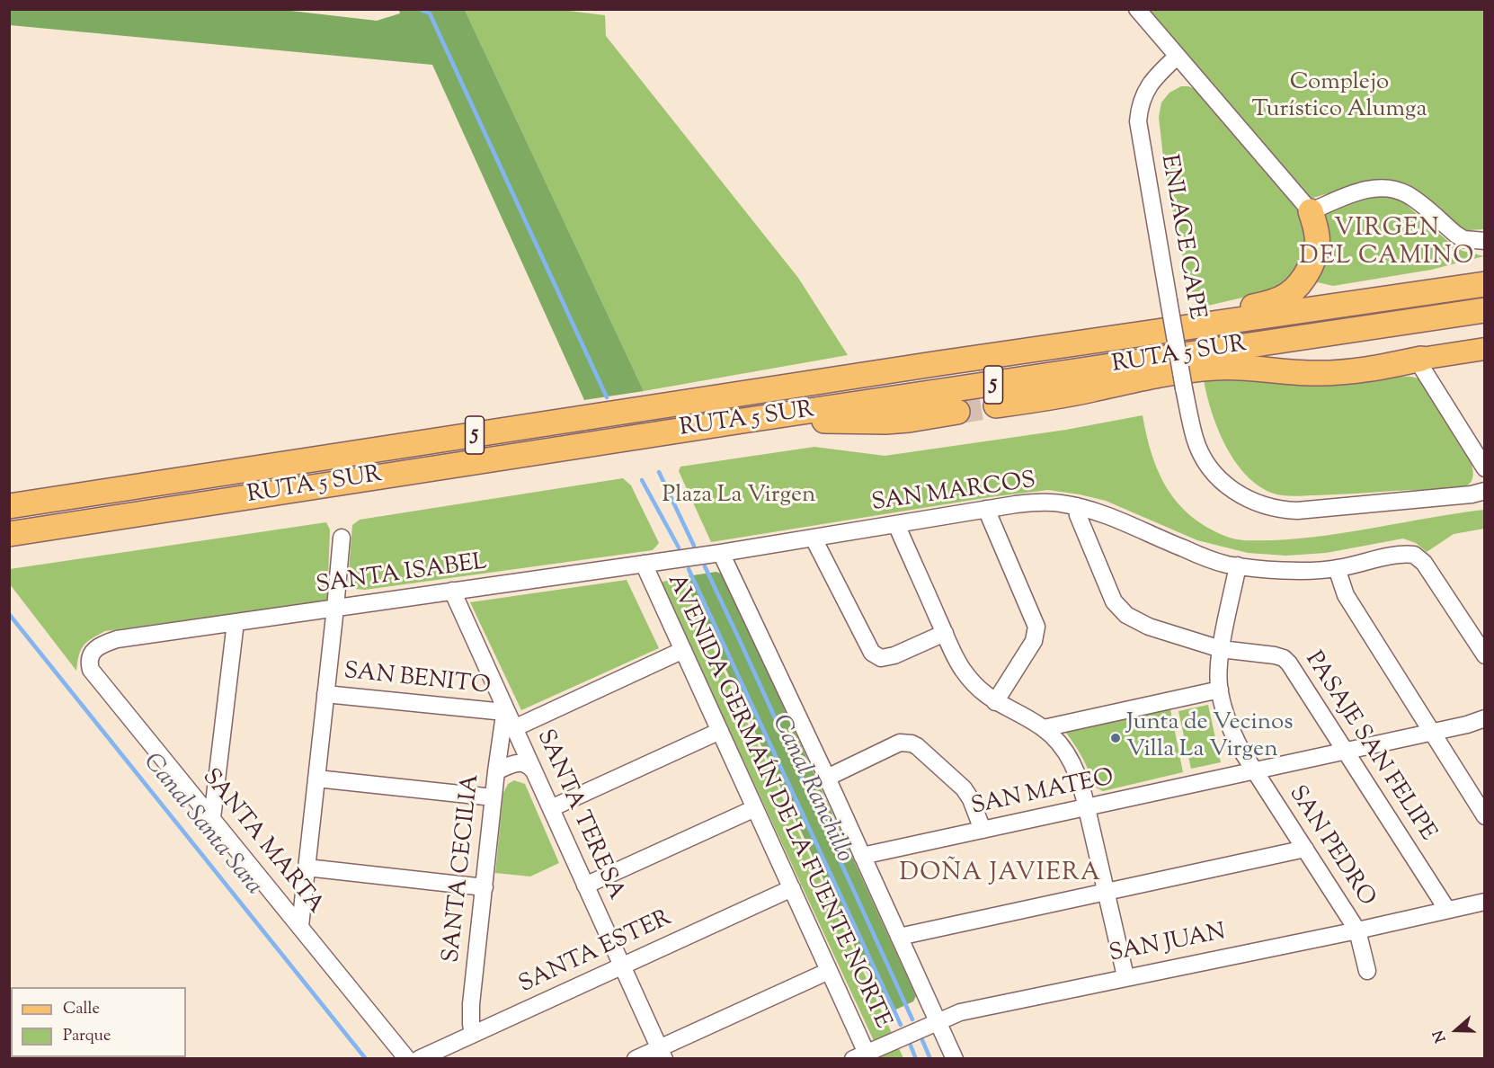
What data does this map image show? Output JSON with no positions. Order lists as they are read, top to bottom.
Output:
{
  "streets": {
    "highway": ["RUTA 5 SUR", "5"],
    "street": [
      "ENLACE CAPE",
      "SAN MARCOS",
      "SANTA ISABEL",
      "SAN BENITO",
      "PASAJE SAN FELIPE",
      "SAN MATEO",
      "AVENIDA GERMAÍN DE LA FUENTE NORTE",
      "SANTA TERESA",
      "SANTA MARTA",
      "SAN PEDRO",
      "SANTA CECILIA",
      "SAN JUAN",
      "SANTA ESTER"
    ]
  },
  "crossings": [
    ["SAN MARCOS", "SANTA ISABEL"],
    ["SAN MARCOS", "PASAJE SAN FELIPE"],
    ["SAN MARCOS", "SAN PEDRO"],
    ["SANTA ISABEL", "AVENIDA GERMAÍN DE LA FUENTE NORTE"],
    ["SANTA ISABEL", "SANTA TERESA"],
    ["SANTA ISABEL", "SANTA MARTA"],
    ["SAN BENITO", "SANTA TERESA"],
    ["SAN BENITO", "SANTA CECILIA"],
    ["PASAJE SAN FELIPE", "SAN MATEO"],
    ["PASAJE SAN FELIPE", "SAN PEDRO"],
    ["PASAJE SAN FELIPE", "SAN JUAN"],
    ["SAN MATEO", "SAN PEDRO"],
    ["AVENIDA GERMAÍN DE LA FUENTE NORTE", "SAN JUAN"],
    ["AVENIDA GERMAÍN DE LA FUENTE NORTE", "SANTA ESTER"],
    ["SANTA TERESA", "SANTA CECILIA"],
    ["SANTA TERESA", "SANTA ESTER"],
    ["SAN PEDRO", "SAN JUAN"],
    ["SANTA CECILIA", "SANTA ESTER"]
  ],
  "districts": ["VIRGEN DEL CAMINO", "DOÑA JAVIERA"],
  "water": ["Canal Ranchillo", "Canal Santa Sara"],
  "parks": ["Complejo Turístico Alumga", "Plaza La Virgen"],
  "places": ["Junta de Vecinos Villa La Virgen"],
  "legend": ["Calle", "Parque"],
  "north": "left"
}
